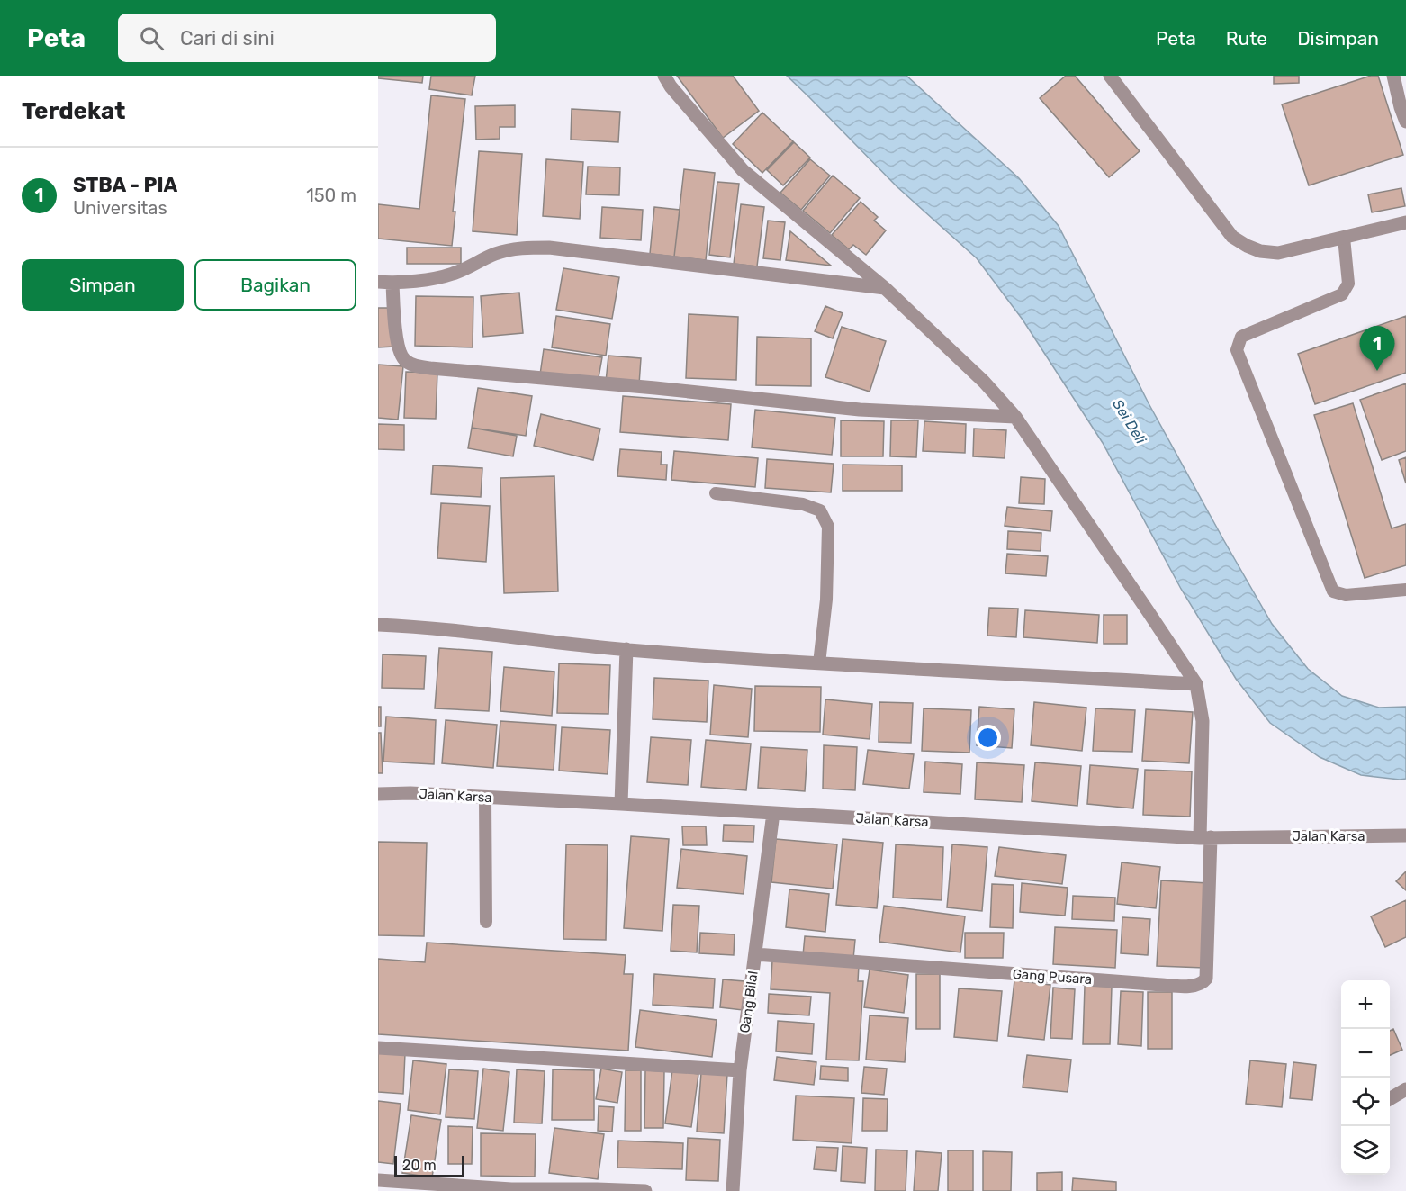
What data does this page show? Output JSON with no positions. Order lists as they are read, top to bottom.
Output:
{
  "streets": {
    "street": ["Jalan Karsa", "Gang Pusara", "Gang Bilal"]
  },
  "crossings": [
    ["Jalan Karsa", "Gang Pusara"],
    ["Jalan Karsa", "Gang Bilal"],
    ["Gang Pusara", "Gang Bilal"]
  ],
  "water": ["Sei Deli"],
  "scale_bar": "20 m",
  "page": {
    "header": "Peta",
    "search": "Cari di sini",
    "nav": ["Peta", "Rute", "Disimpan"],
    "heading": "Terdekat",
    "list": [
      {
        "mark": "1",
        "name": "STBA - PIA",
        "note": "Universitas",
        "value": "150 m"
      }
    ],
    "buttons": ["Simpan", "Bagikan"],
    "pins": "1",
    "map_buttons": ["+", "−"],
    "scale": "20 m"
  }
}
